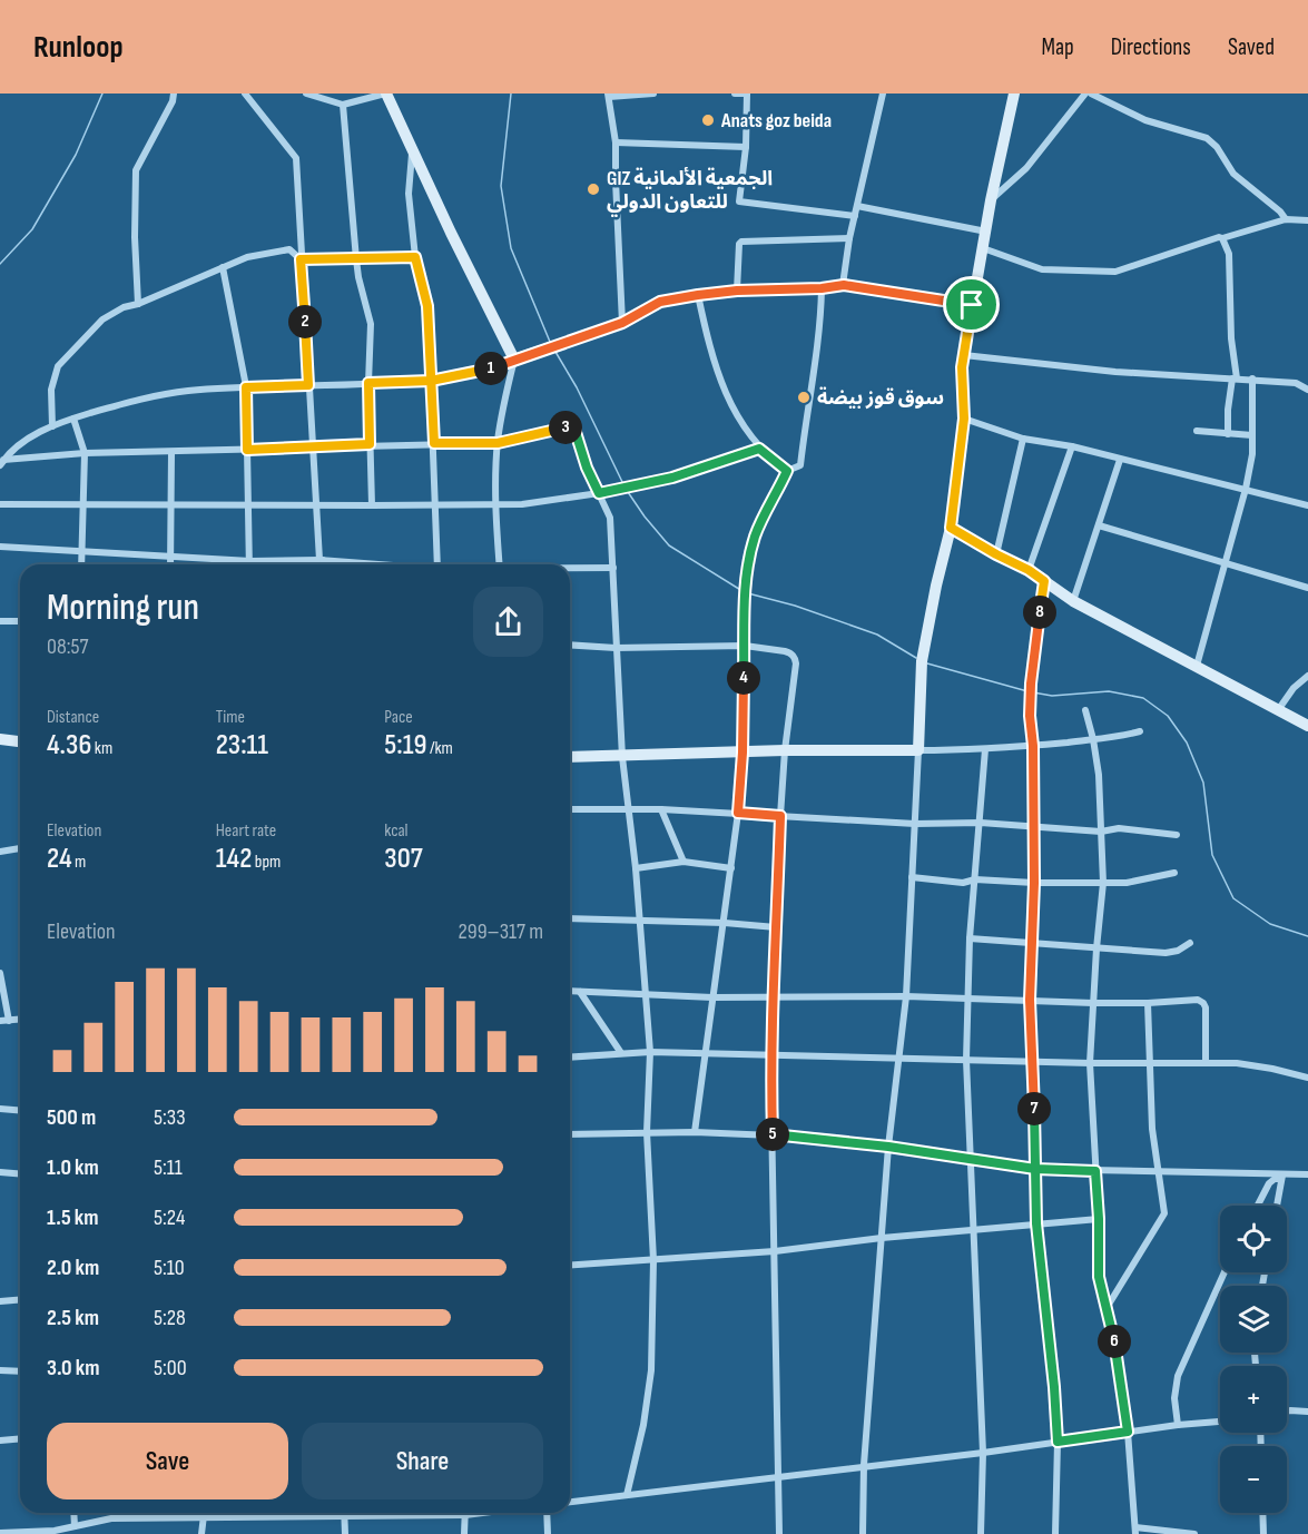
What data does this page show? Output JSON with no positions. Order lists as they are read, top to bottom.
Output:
{
  "places": ["Anats goz beida", "GIZ الجمعية الألمانية للتعاون الدولي", "سوق قوز بيضة"],
  "page": {
    "header": "Runloop",
    "nav": ["Map", "Directions", "Saved"],
    "pins": [
      "2",
      "1",
      "3",
      "8",
      "4",
      "7",
      "5",
      "6"
    ],
    "heading": ["Morning run", "08:57"],
    "stats": [
      ["Distance", "4.36 km"],
      ["Time", "23:11"],
      ["Pace", "5:19 /km"],
      ["Elevation", "24 m"],
      ["Heart rate", "142 bpm"],
      ["kcal", "307"]
    ],
    "chart": ["Elevation", "299–317 m"],
    "list": [
      {
        "name": "500 m",
        "note": "5:33"
      },
      {
        "name": "1.0 km",
        "note": "5:11"
      },
      {
        "name": "1.5 km",
        "note": "5:24"
      },
      {
        "name": "2.0 km",
        "note": "5:10"
      },
      {
        "name": "2.5 km",
        "note": "5:28"
      },
      {
        "name": "3.0 km",
        "note": "5:00"
      }
    ],
    "map_buttons": ["+", "−"],
    "buttons": ["Save", "Share"]
  }
}
